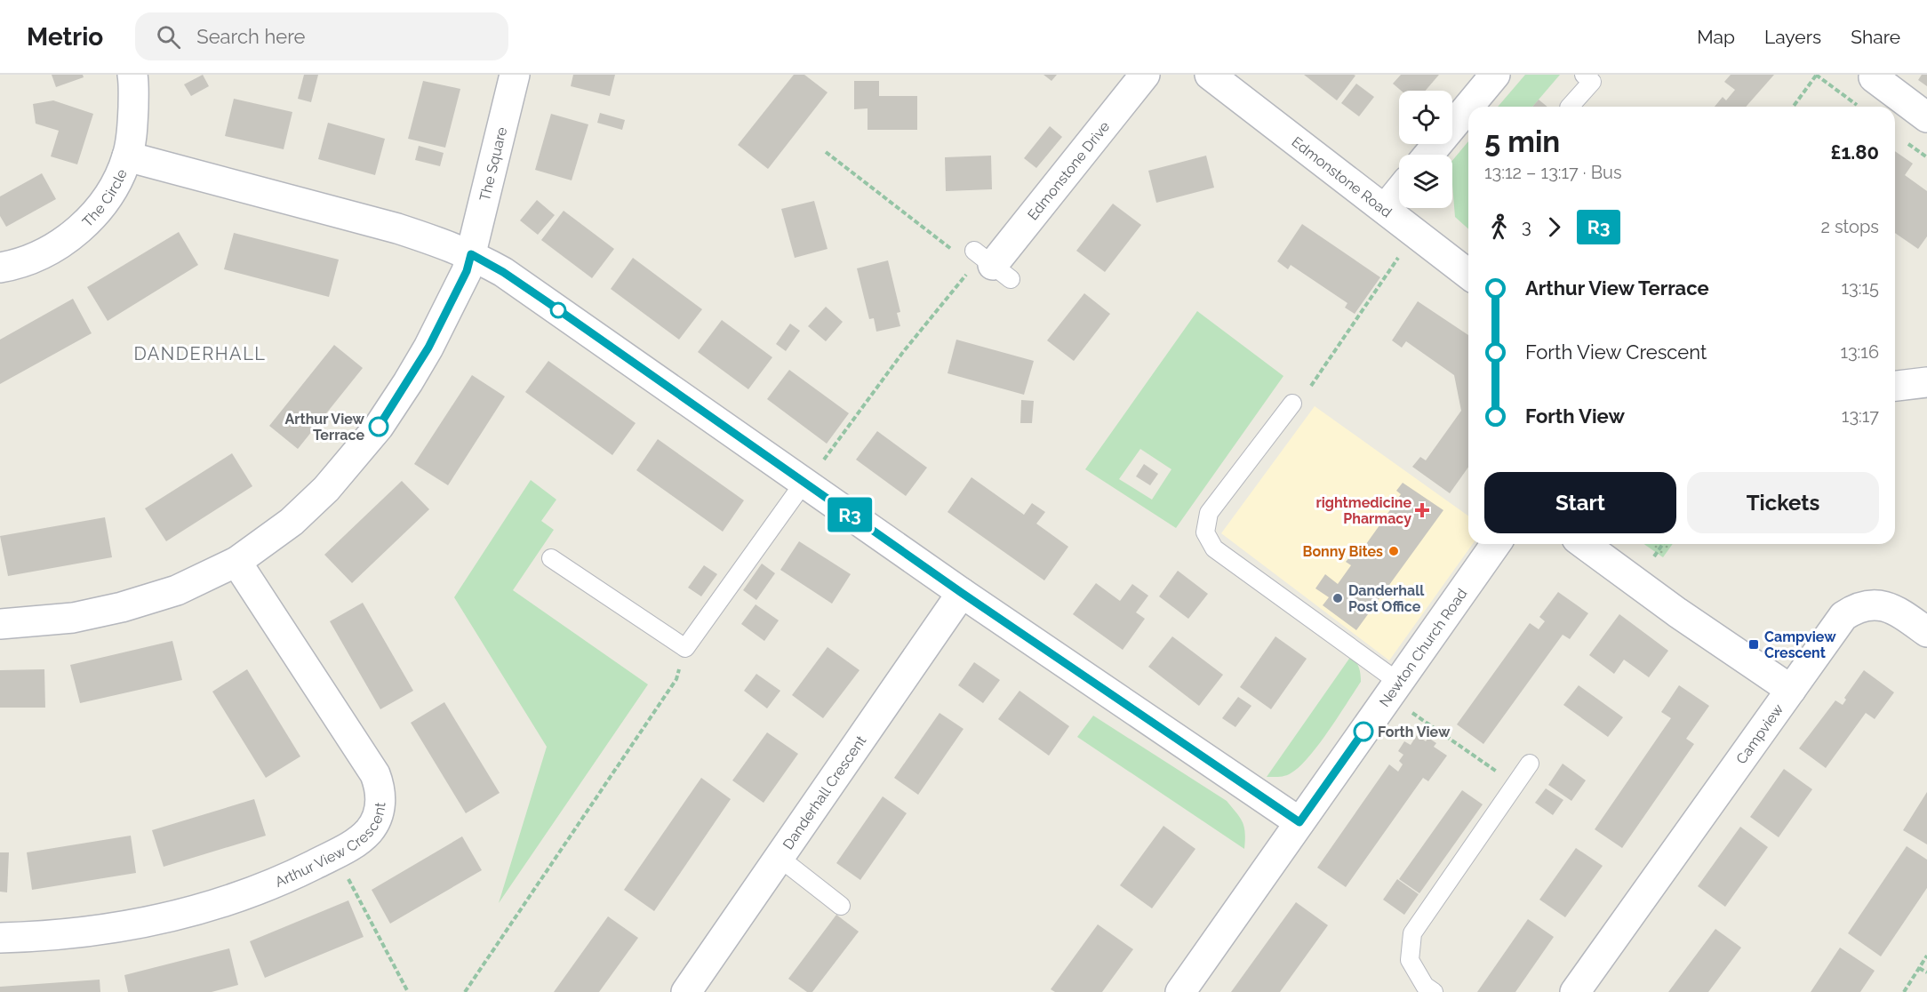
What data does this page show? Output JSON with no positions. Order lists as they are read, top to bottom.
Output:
{
  "streets": {
    "street": [
      "The Square",
      "Edmonstone Drive",
      "Edmonstone Road",
      "The Circle",
      "Newton Church Road",
      "Campview",
      "Danderhall Crescent",
      "Arthur View Crescent"
    ]
  },
  "districts": ["DANDERHALL"],
  "places": {
    "other": [
      "Arthur View Terrace",
      "Bonny Bites",
      "Danderhall Post Office",
      "Forth View"
    ],
    "health": ["rightmedicine Pharmacy"],
    "transit": ["Campview Crescent"]
  },
  "lines": ["bus line R3"],
  "page": {
    "header": "Metrio",
    "search": "Search here",
    "nav": ["Map", "Layers", "Share"],
    "on_map": "R3",
    "heading": ["5 min", "13:12 – 13:17 · Bus", "£1.80"],
    "legs": ["3", "R3", "2 stops"],
    "list": [
      {
        "name": "Arthur View Terrace",
        "value": "13:15"
      },
      {
        "name": "Forth View Crescent",
        "value": "13:16"
      },
      {
        "name": "Forth View",
        "value": "13:17"
      }
    ],
    "buttons": ["Start", "Tickets"]
  }
}
